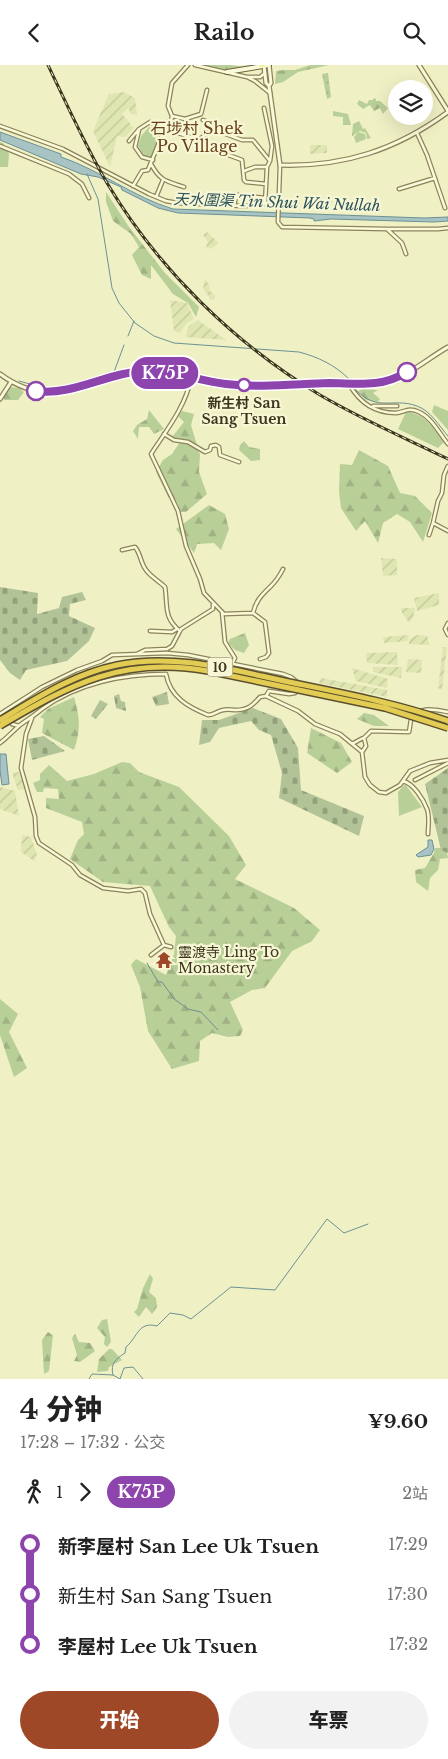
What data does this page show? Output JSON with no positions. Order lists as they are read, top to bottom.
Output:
{
  "streets": {
    "highway": ["10"]
  },
  "districts": ["石埗村 Shek Po Village"],
  "water": ["天水圍渠 Tin Shui Wai Nullah"],
  "places": {
    "other": ["新生村 San Sang Tsuen"],
    "temple": ["靈渡寺 Ling To Monastery"]
  },
  "lines": ["bus line K75P"],
  "page": {
    "header": "Railo",
    "on_map": "K75P",
    "heading": ["4 分钟", "17:28 – 17:32 · 公交", "¥9.60"],
    "legs": ["1", "K75P", "2站"],
    "list": [
      {
        "name": "新李屋村 San Lee Uk Tsuen",
        "value": "17:29"
      },
      {
        "name": "新生村 San Sang Tsuen",
        "value": "17:30"
      },
      {
        "name": "李屋村 Lee Uk Tsuen",
        "value": "17:32"
      }
    ],
    "buttons": ["开始", "车票"]
  }
}
